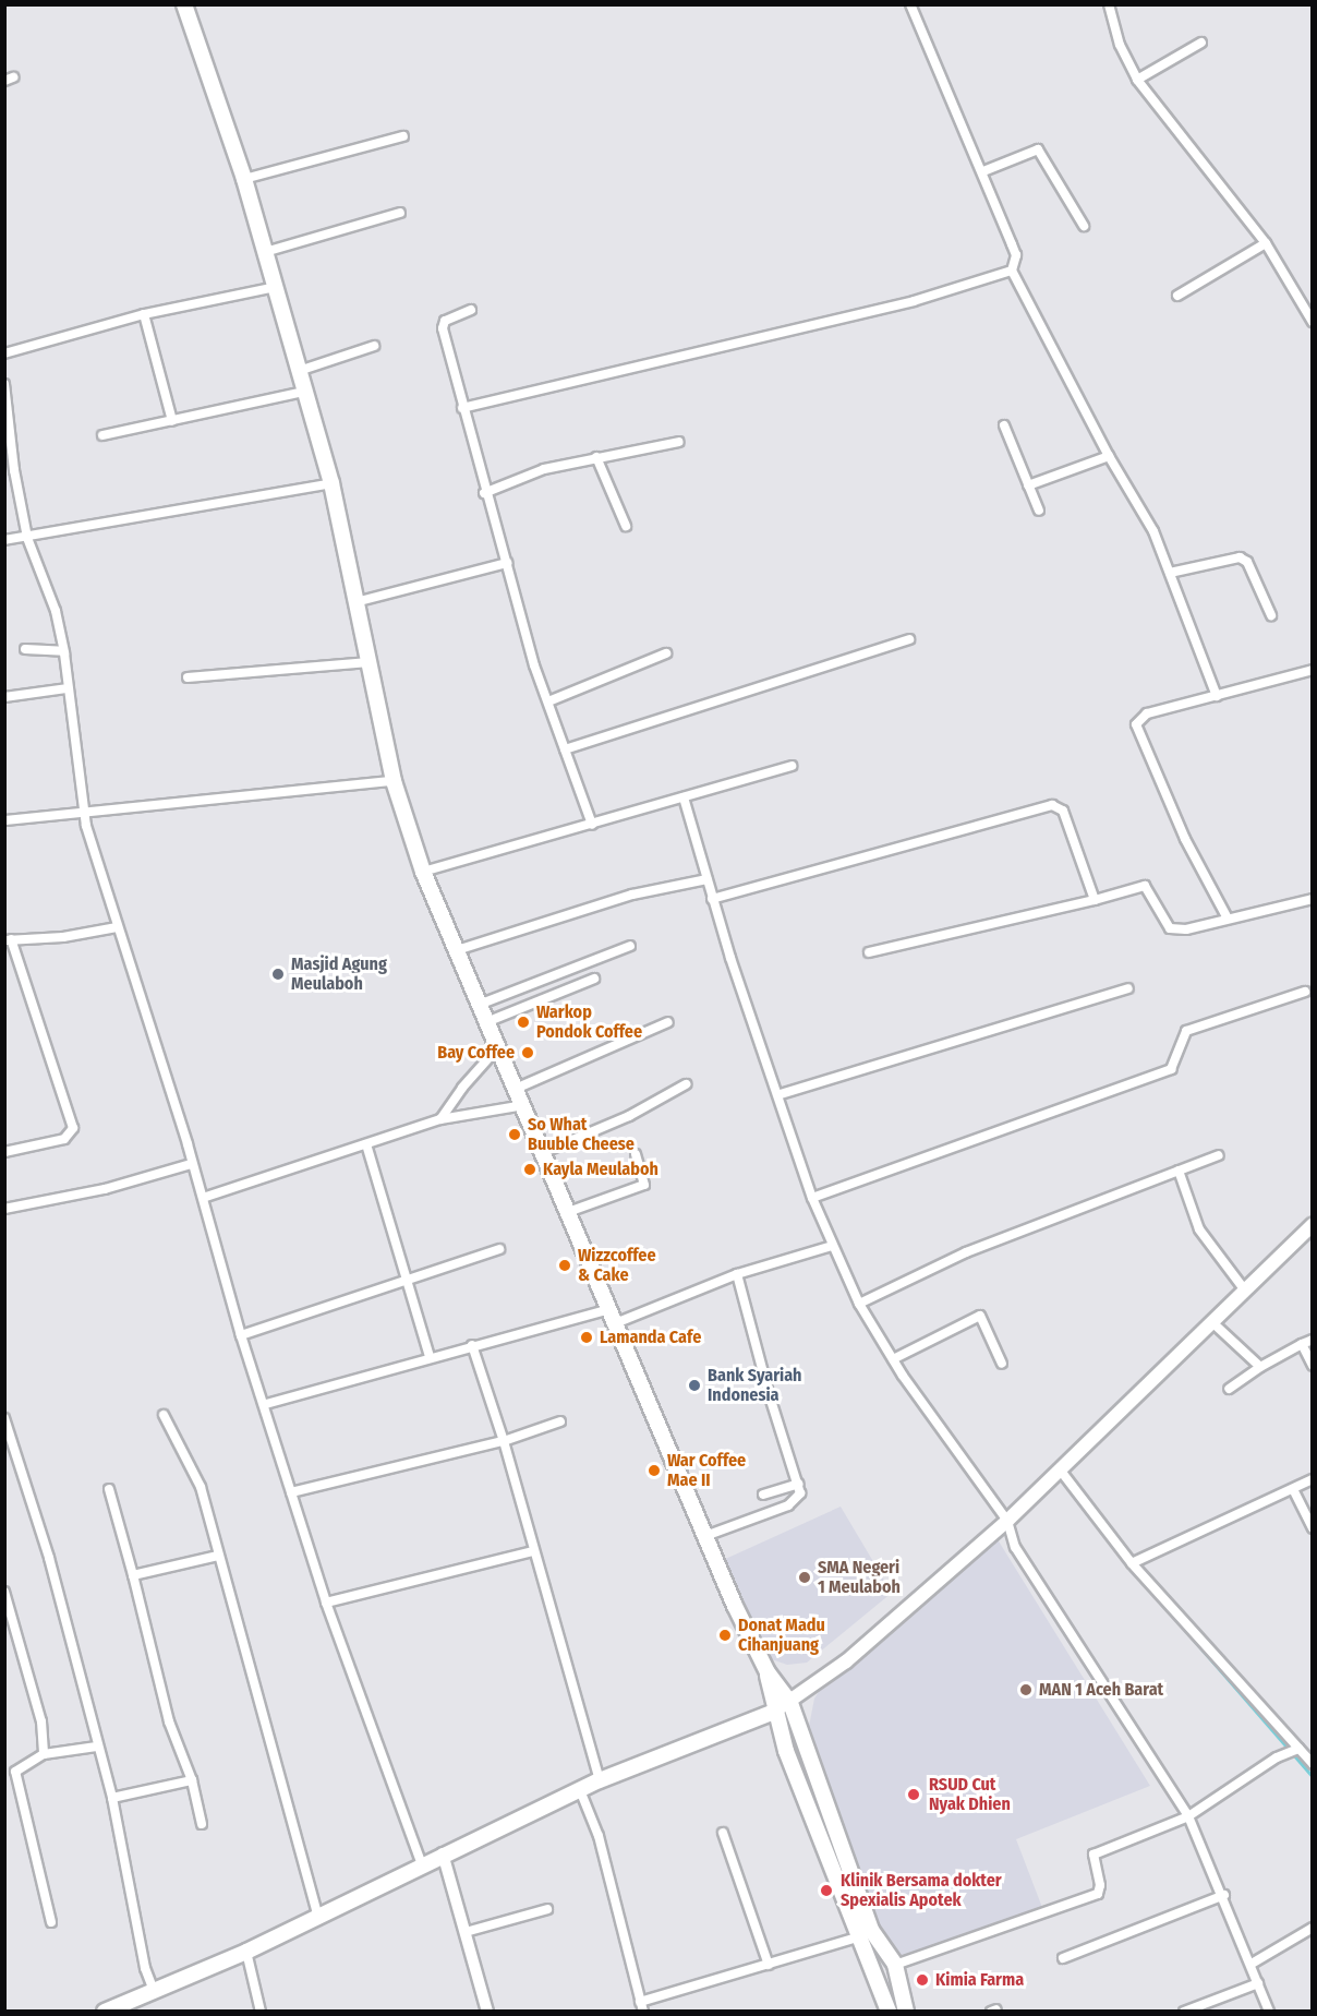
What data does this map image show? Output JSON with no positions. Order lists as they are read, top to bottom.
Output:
{
  "places": [
    "Masjid Agung Meulaboh",
    "Warkop Pondok Coffee",
    "Bay Coffee",
    "So What Buuble Cheese",
    "Kayla Meulaboh",
    "Wizzcoffee & Cake",
    "Lamanda Cafe",
    "Bank Syariah Indonesia",
    "War Coffee Mae II",
    "SMA Negeri 1 Meulaboh",
    "Donat Madu Cihanjuang",
    "MAN 1 Aceh Barat",
    "RSUD Cut Nyak Dhien",
    "Klinik Bersama dokter Spexialis Apotek",
    "Kimia Farma"
  ]
}
